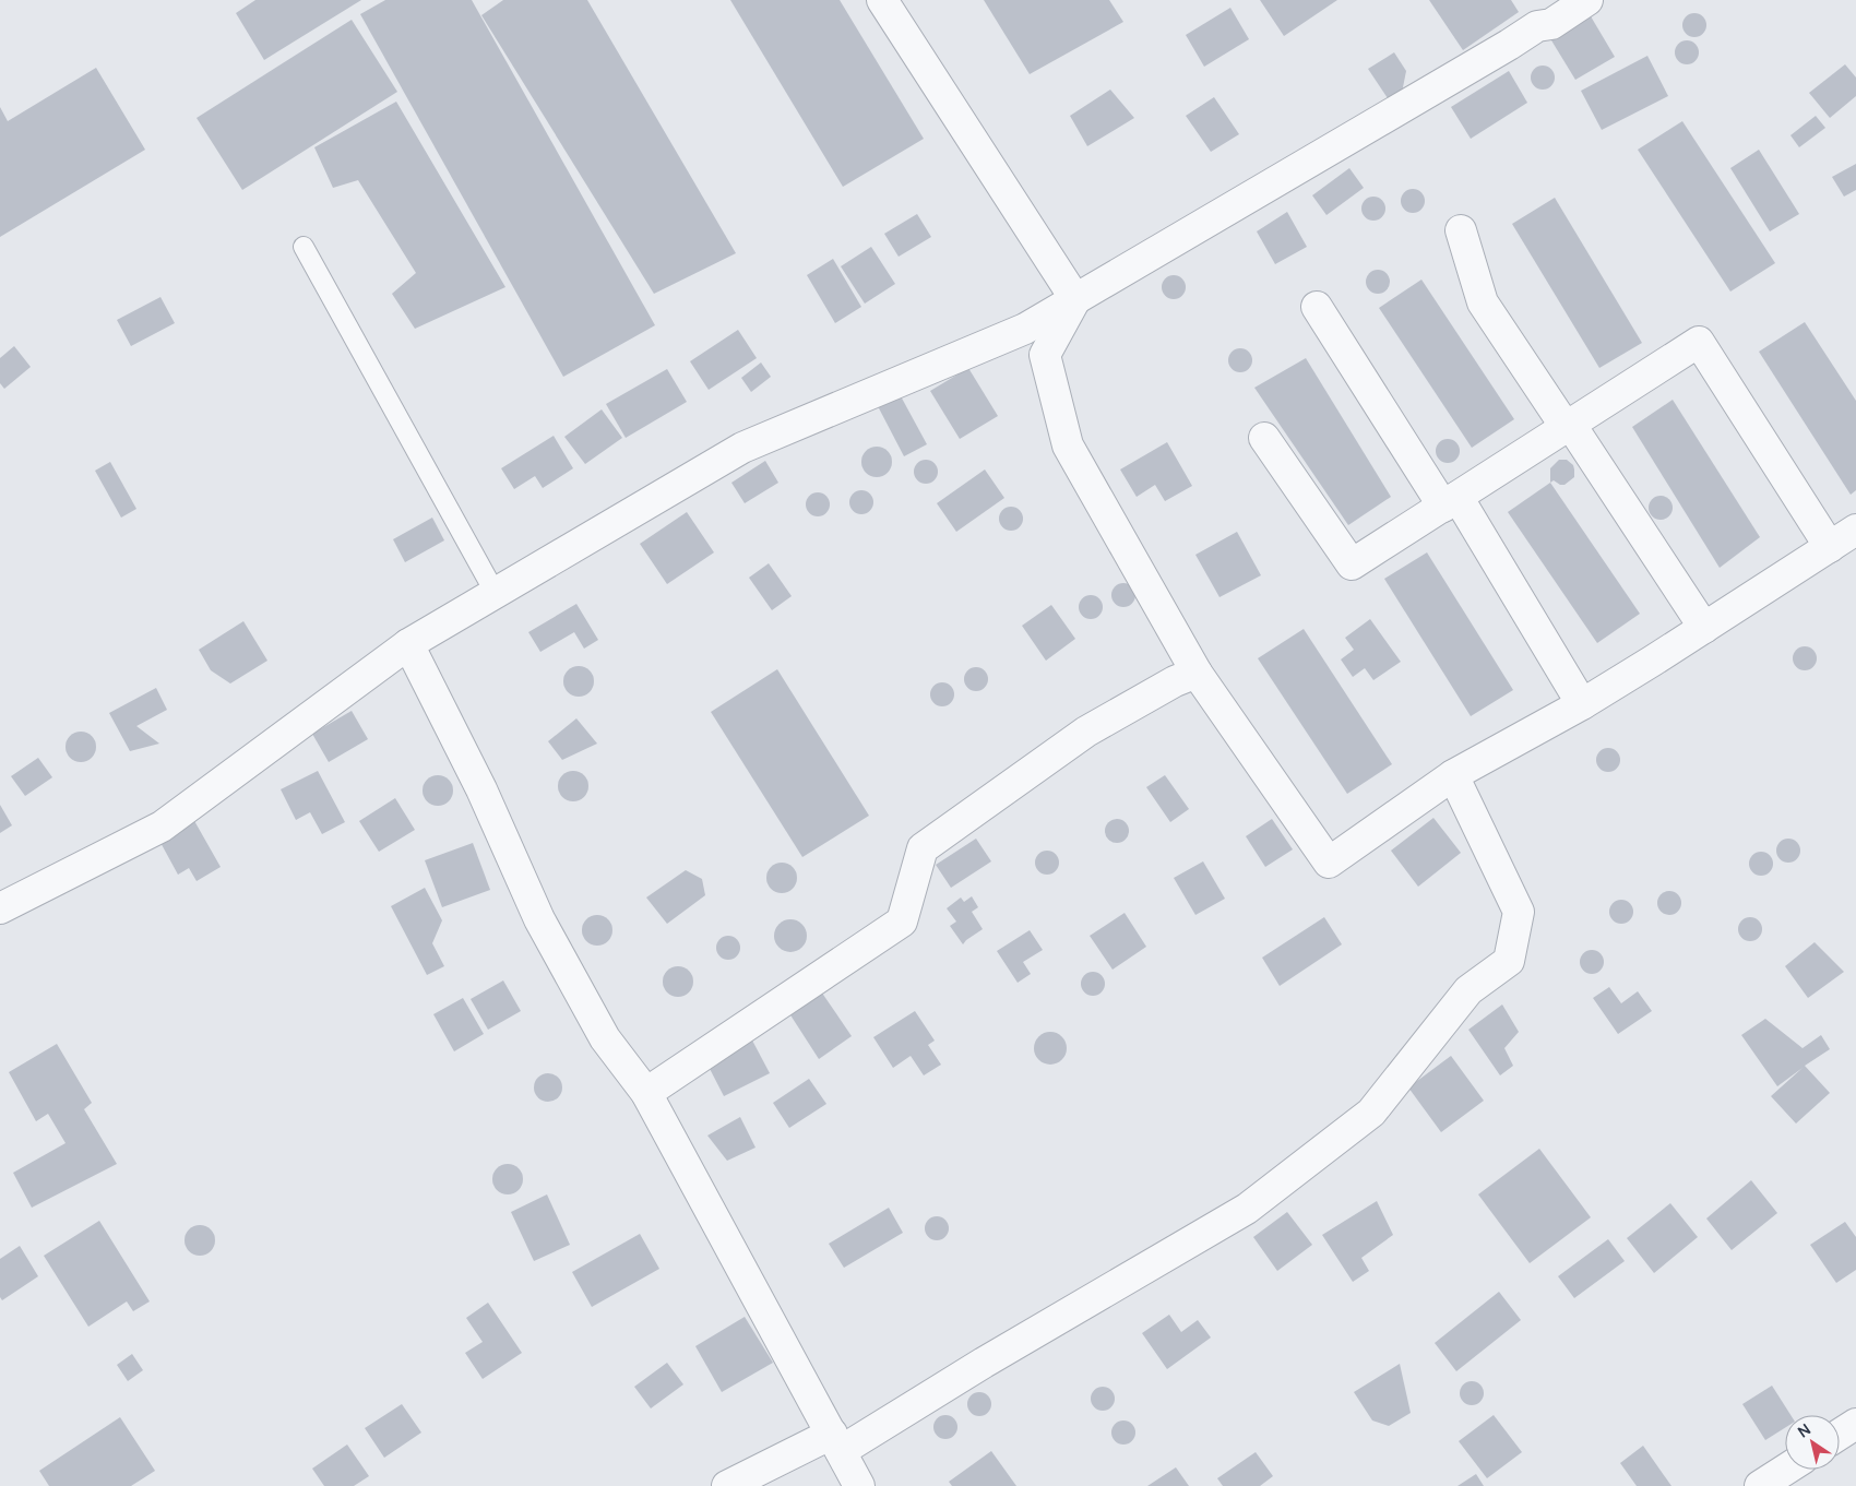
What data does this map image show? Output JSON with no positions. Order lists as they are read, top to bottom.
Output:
{
  "north": "top left"
}
